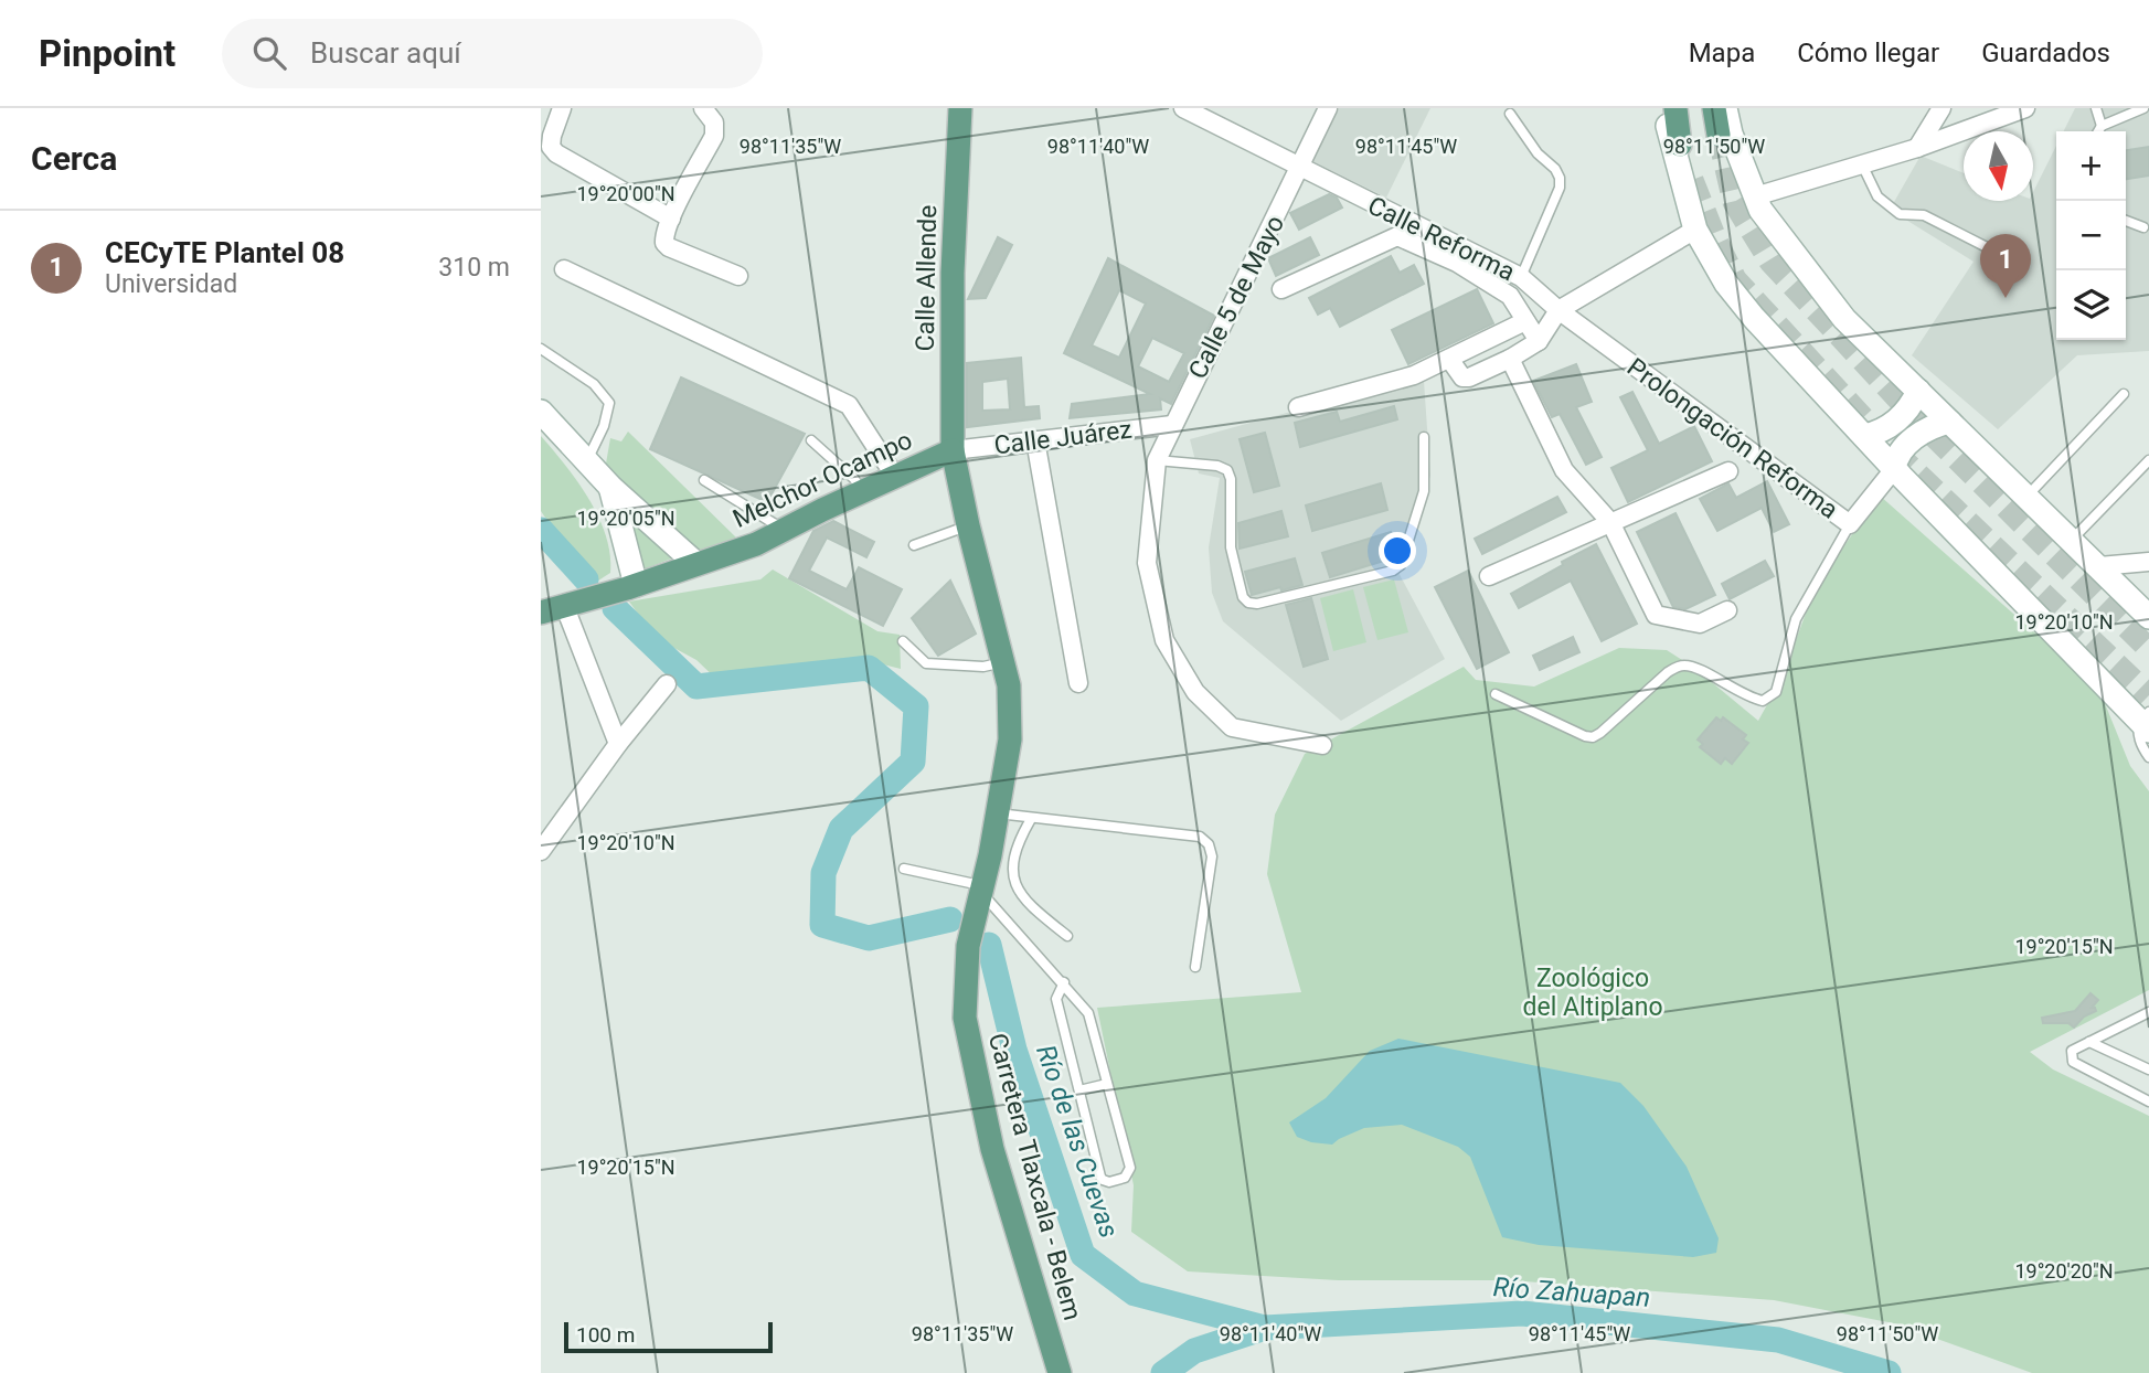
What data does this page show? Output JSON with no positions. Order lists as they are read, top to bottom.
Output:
{
  "streets": {
    "main road": ["Calle Allende", "Melchor Ocampo", "Carretera Tlaxcala - Belem"],
    "street": [
      "Calle Reforma",
      "Calle 5 de Mayo",
      "Calle Juárez",
      "Prolongación Reforma"
    ]
  },
  "crossings": [
    ["Calle Reforma", "Calle 5 de Mayo"],
    ["Calle Reforma", "Prolongación Reforma"],
    ["Calle Allende", "Calle Juárez"],
    ["Calle Allende", "Melchor Ocampo"],
    ["Calle Allende", "Carretera Tlaxcala - Belem"],
    ["Calle 5 de Mayo", "Calle Juárez"],
    ["Calle Juárez", "Melchor Ocampo"]
  ],
  "water": ["Río de las Cuevas", "Río Zahuapan"],
  "parks": ["Zoológico del Altiplano"],
  "scale_bar": "100 m",
  "north": "bottom",
  "page": {
    "header": "Pinpoint",
    "search": "Buscar aquí",
    "nav": ["Mapa", "Cómo llegar", "Guardados"],
    "heading": "Cerca",
    "map_buttons": ["+", "−"],
    "list": [
      {
        "mark": "1",
        "name": "CECyTE Plantel 08",
        "note": "Universidad",
        "value": "310 m"
      }
    ],
    "pins": "1",
    "scale": "100 m"
  },
  "coordinates": [
    "98°11'35\"W",
    "98°11'40\"W",
    "98°11'45\"W",
    "98°11'50\"W",
    "19°20'00\"N",
    "19°20'05\"N",
    "19°20'10\"N",
    "19°20'15\"N",
    "19°20'20\"N"
  ]
}
